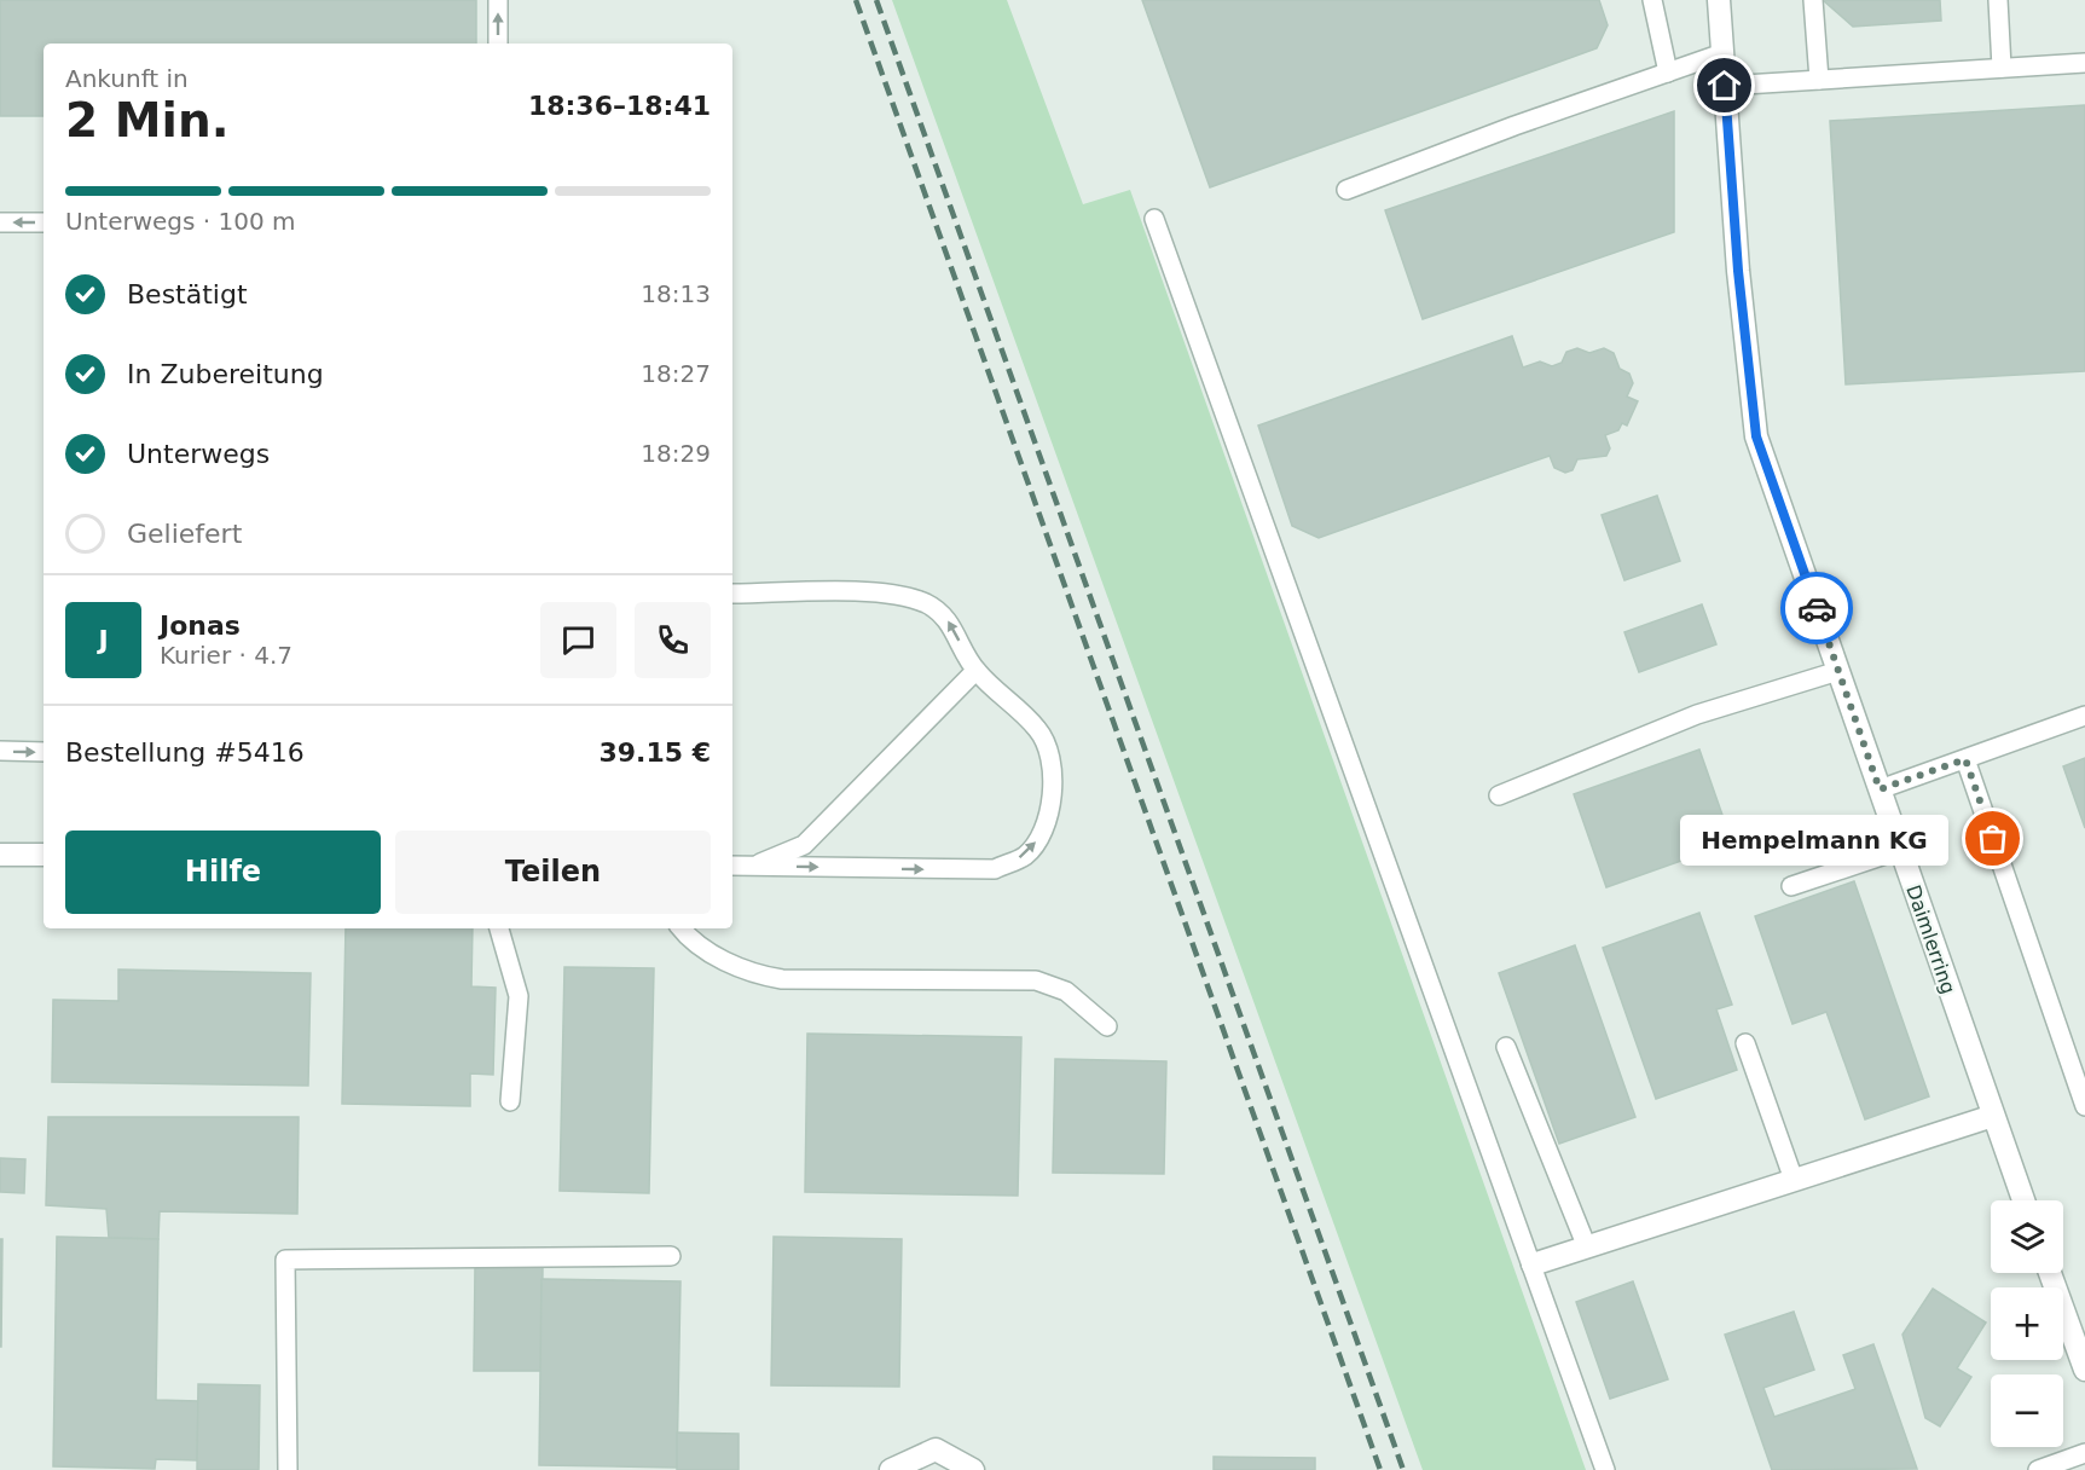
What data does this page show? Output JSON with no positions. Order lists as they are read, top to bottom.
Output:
{
  "streets": {
    "street": ["Daimlerring"]
  },
  "places": ["Hempelmann KG"],
  "page": {
    "heading": ["2 Min.", "Ankunft in", "18:36–18:41"],
    "panel": [
      "Jonas",
      "Kurier · 4.7",
      "Bestellung #5416",
      "39.15 €"
    ],
    "bar": "Unterwegs · 100 m",
    "list": [
      ["Bestätigt", "18:13"],
      ["In Zubereitung", "18:27"],
      ["Unterwegs", "18:29"],
      "Geliefert"
    ],
    "round": "J",
    "bubble": "Hempelmann KG",
    "buttons": ["Hilfe", "Teilen"],
    "map_buttons": ["+", "−"]
  }
}
